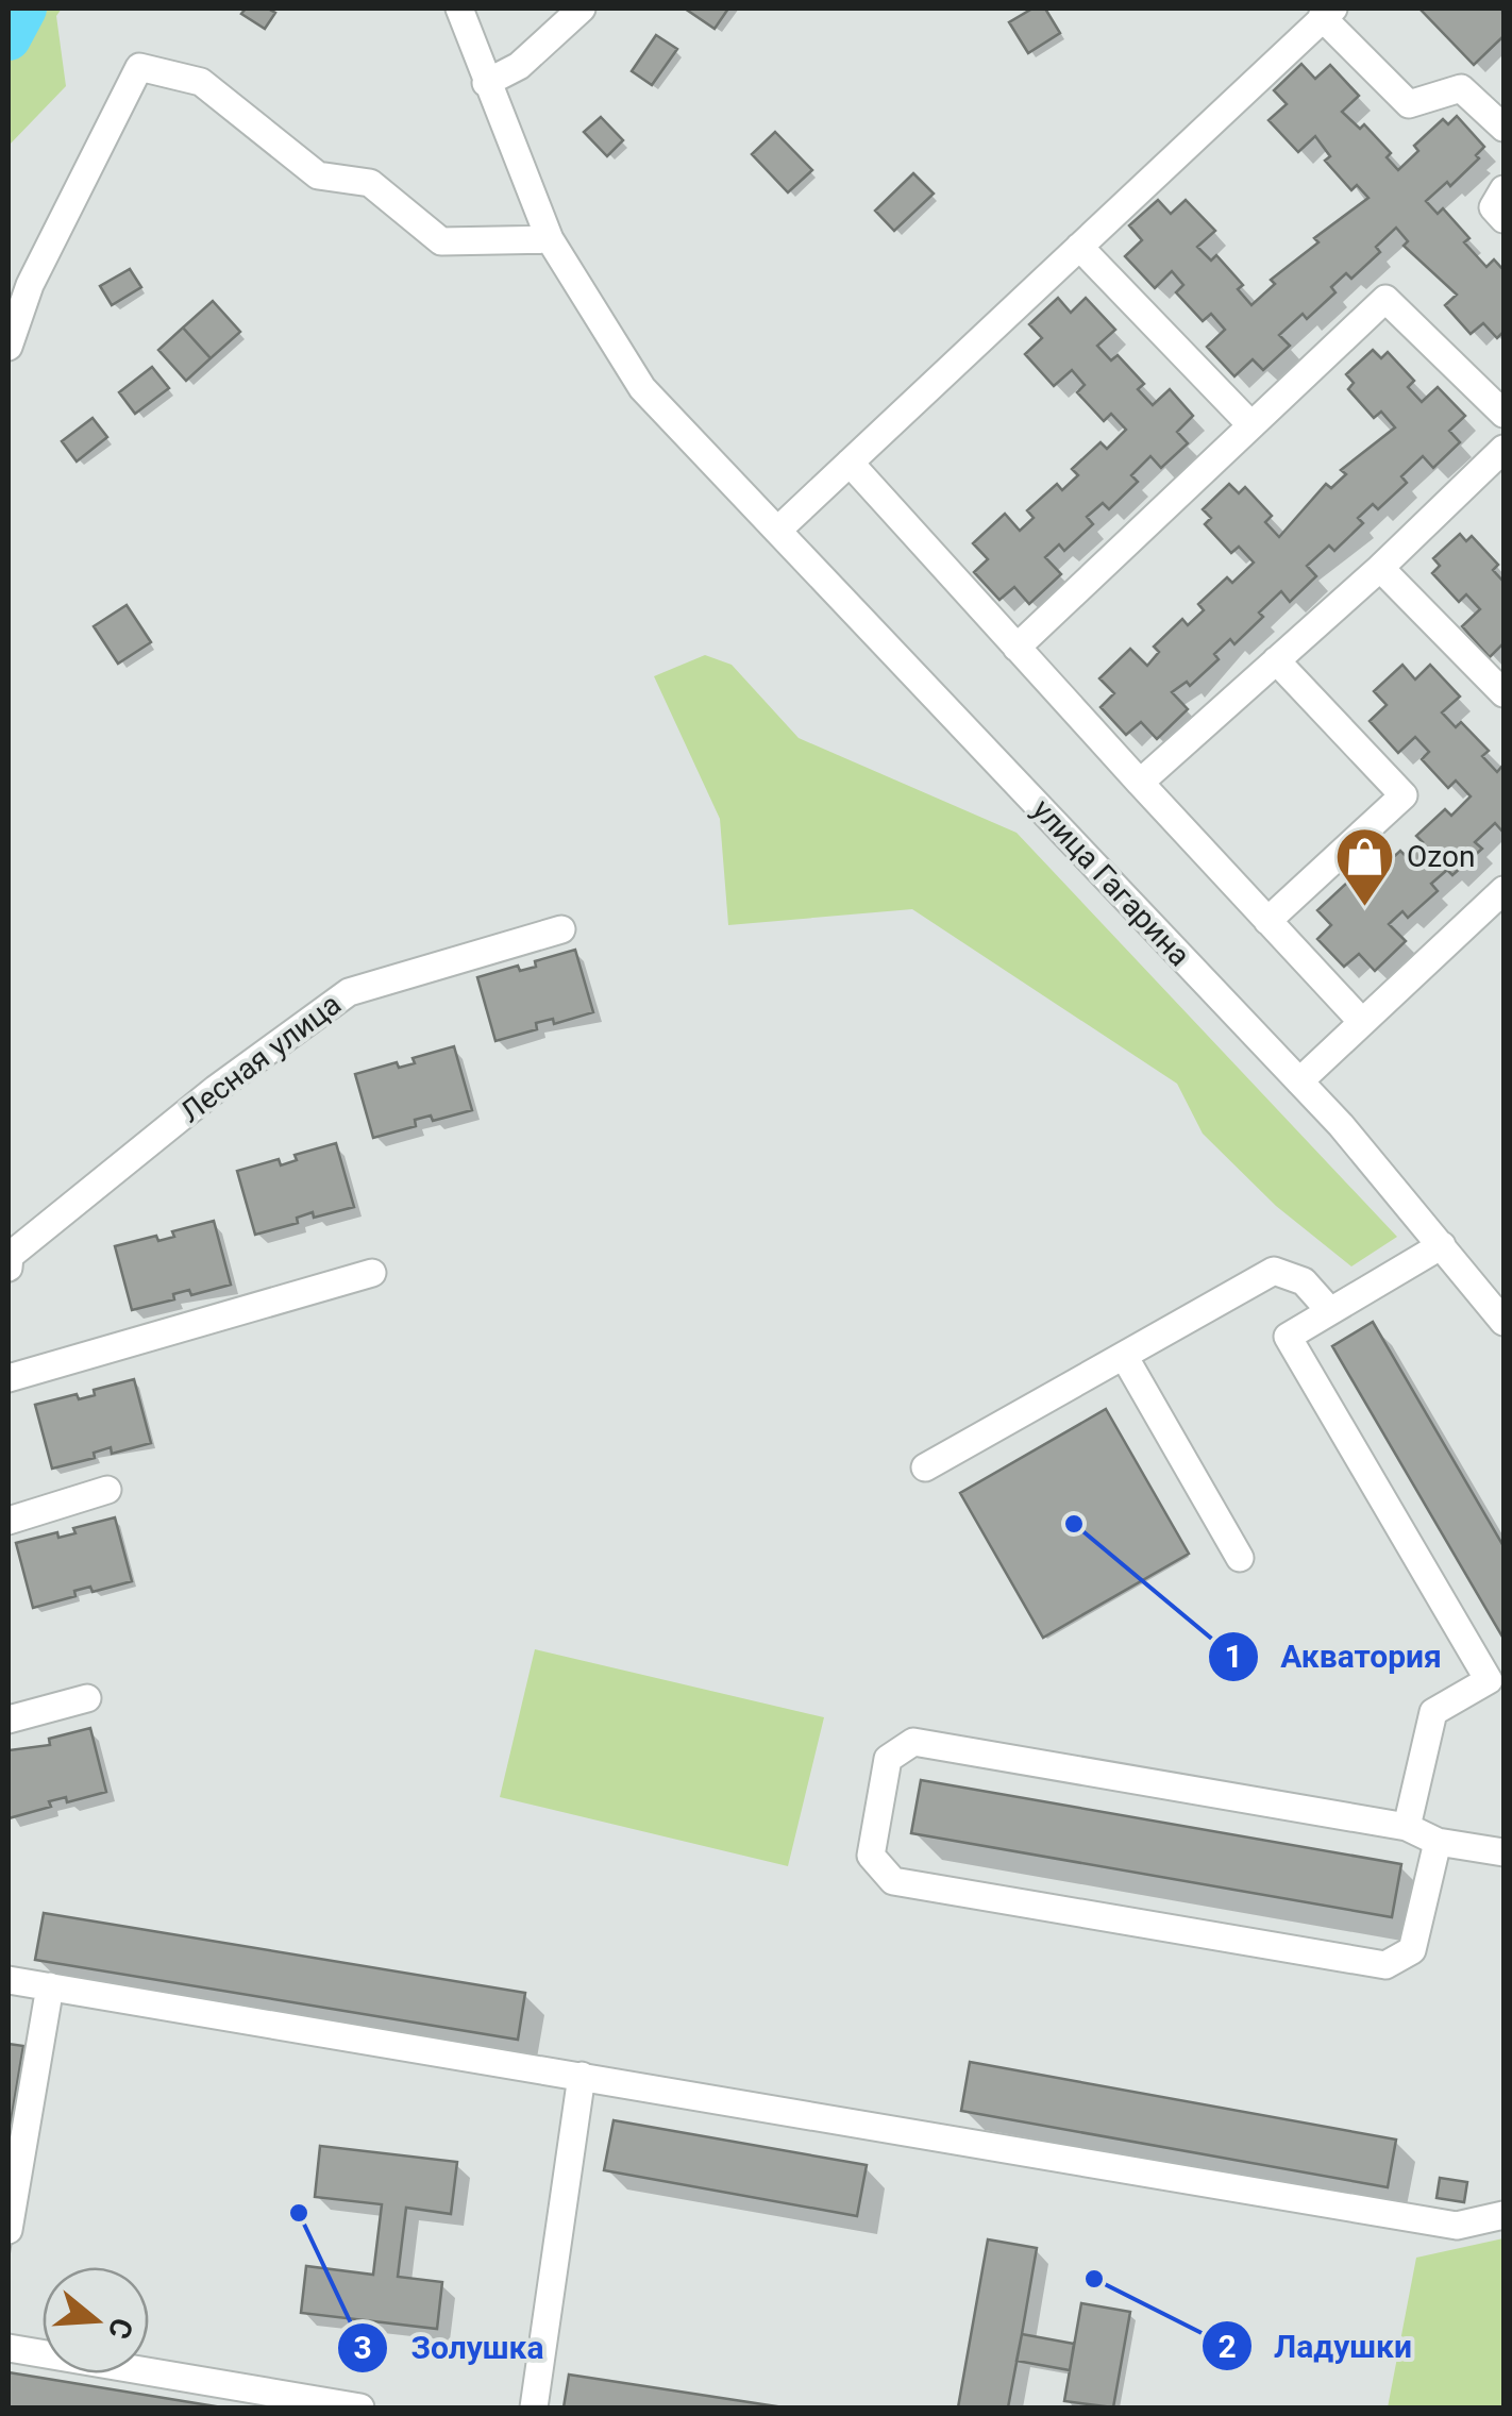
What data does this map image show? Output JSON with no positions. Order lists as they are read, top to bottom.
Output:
{
  "streets": {
    "street": ["улица Гагарина", "Лесная улица"]
  },
  "places": {
    "shop": ["Ozon"],
    "other": ["Акватория", "Золушка", "Ладушки"]
  },
  "north": "right"
}
